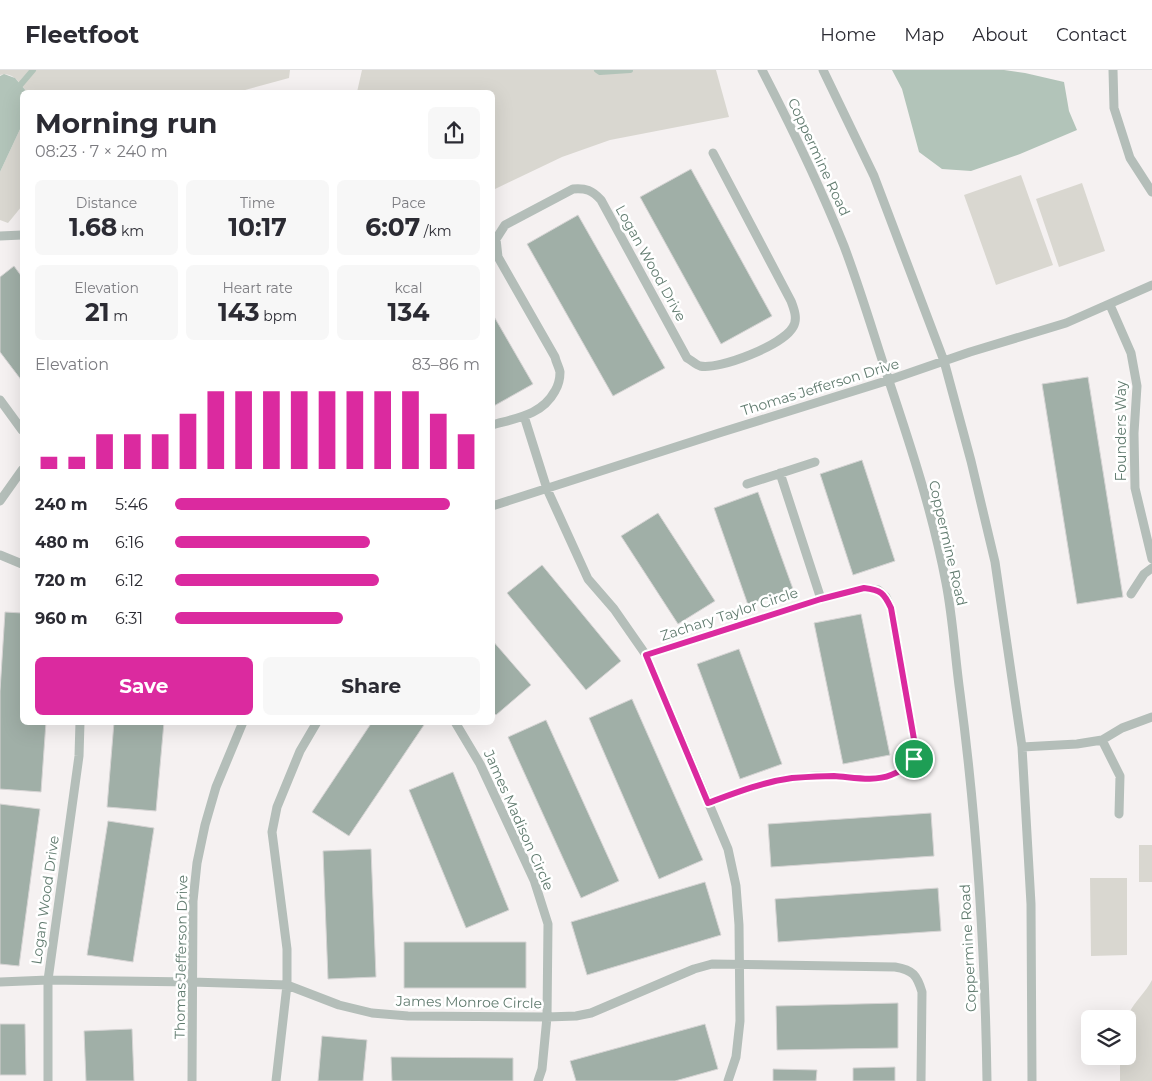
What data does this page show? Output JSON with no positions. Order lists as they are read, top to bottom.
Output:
{
  "streets": {
    "street": [
      "Coppermine Road",
      "Logan Wood Drive",
      "Thomas Jefferson Drive",
      "Founders Way",
      "Zachary Taylor Circle",
      "James Madison Circle",
      "James Monroe Circle"
    ]
  },
  "crossings": [
    ["Coppermine Road", "Thomas Jefferson Drive"],
    ["Logan Wood Drive", "James Monroe Circle"],
    ["Thomas Jefferson Drive", "Founders Way"],
    ["Thomas Jefferson Drive", "James Monroe Circle"],
    ["James Madison Circle", "James Monroe Circle"]
  ],
  "page": {
    "header": "Fleetfoot",
    "nav": [
      "Home",
      "Map",
      "About",
      "Contact"
    ],
    "heading": ["Morning run", "08:23 · 7 × 240 m"],
    "stats": [
      ["Distance", "1.68 km"],
      ["Time", "10:17"],
      ["Pace", "6:07 /km"],
      ["Elevation", "21 m"],
      ["Heart rate", "143 bpm"],
      ["kcal", "134"]
    ],
    "chart": ["Elevation", "83–86 m"],
    "list": [
      {
        "name": "240 m",
        "note": "5:46"
      },
      {
        "name": "480 m",
        "note": "6:16"
      },
      {
        "name": "720 m",
        "note": "6:12"
      },
      {
        "name": "960 m",
        "note": "6:31"
      }
    ],
    "buttons": ["Save", "Share"]
  }
}
